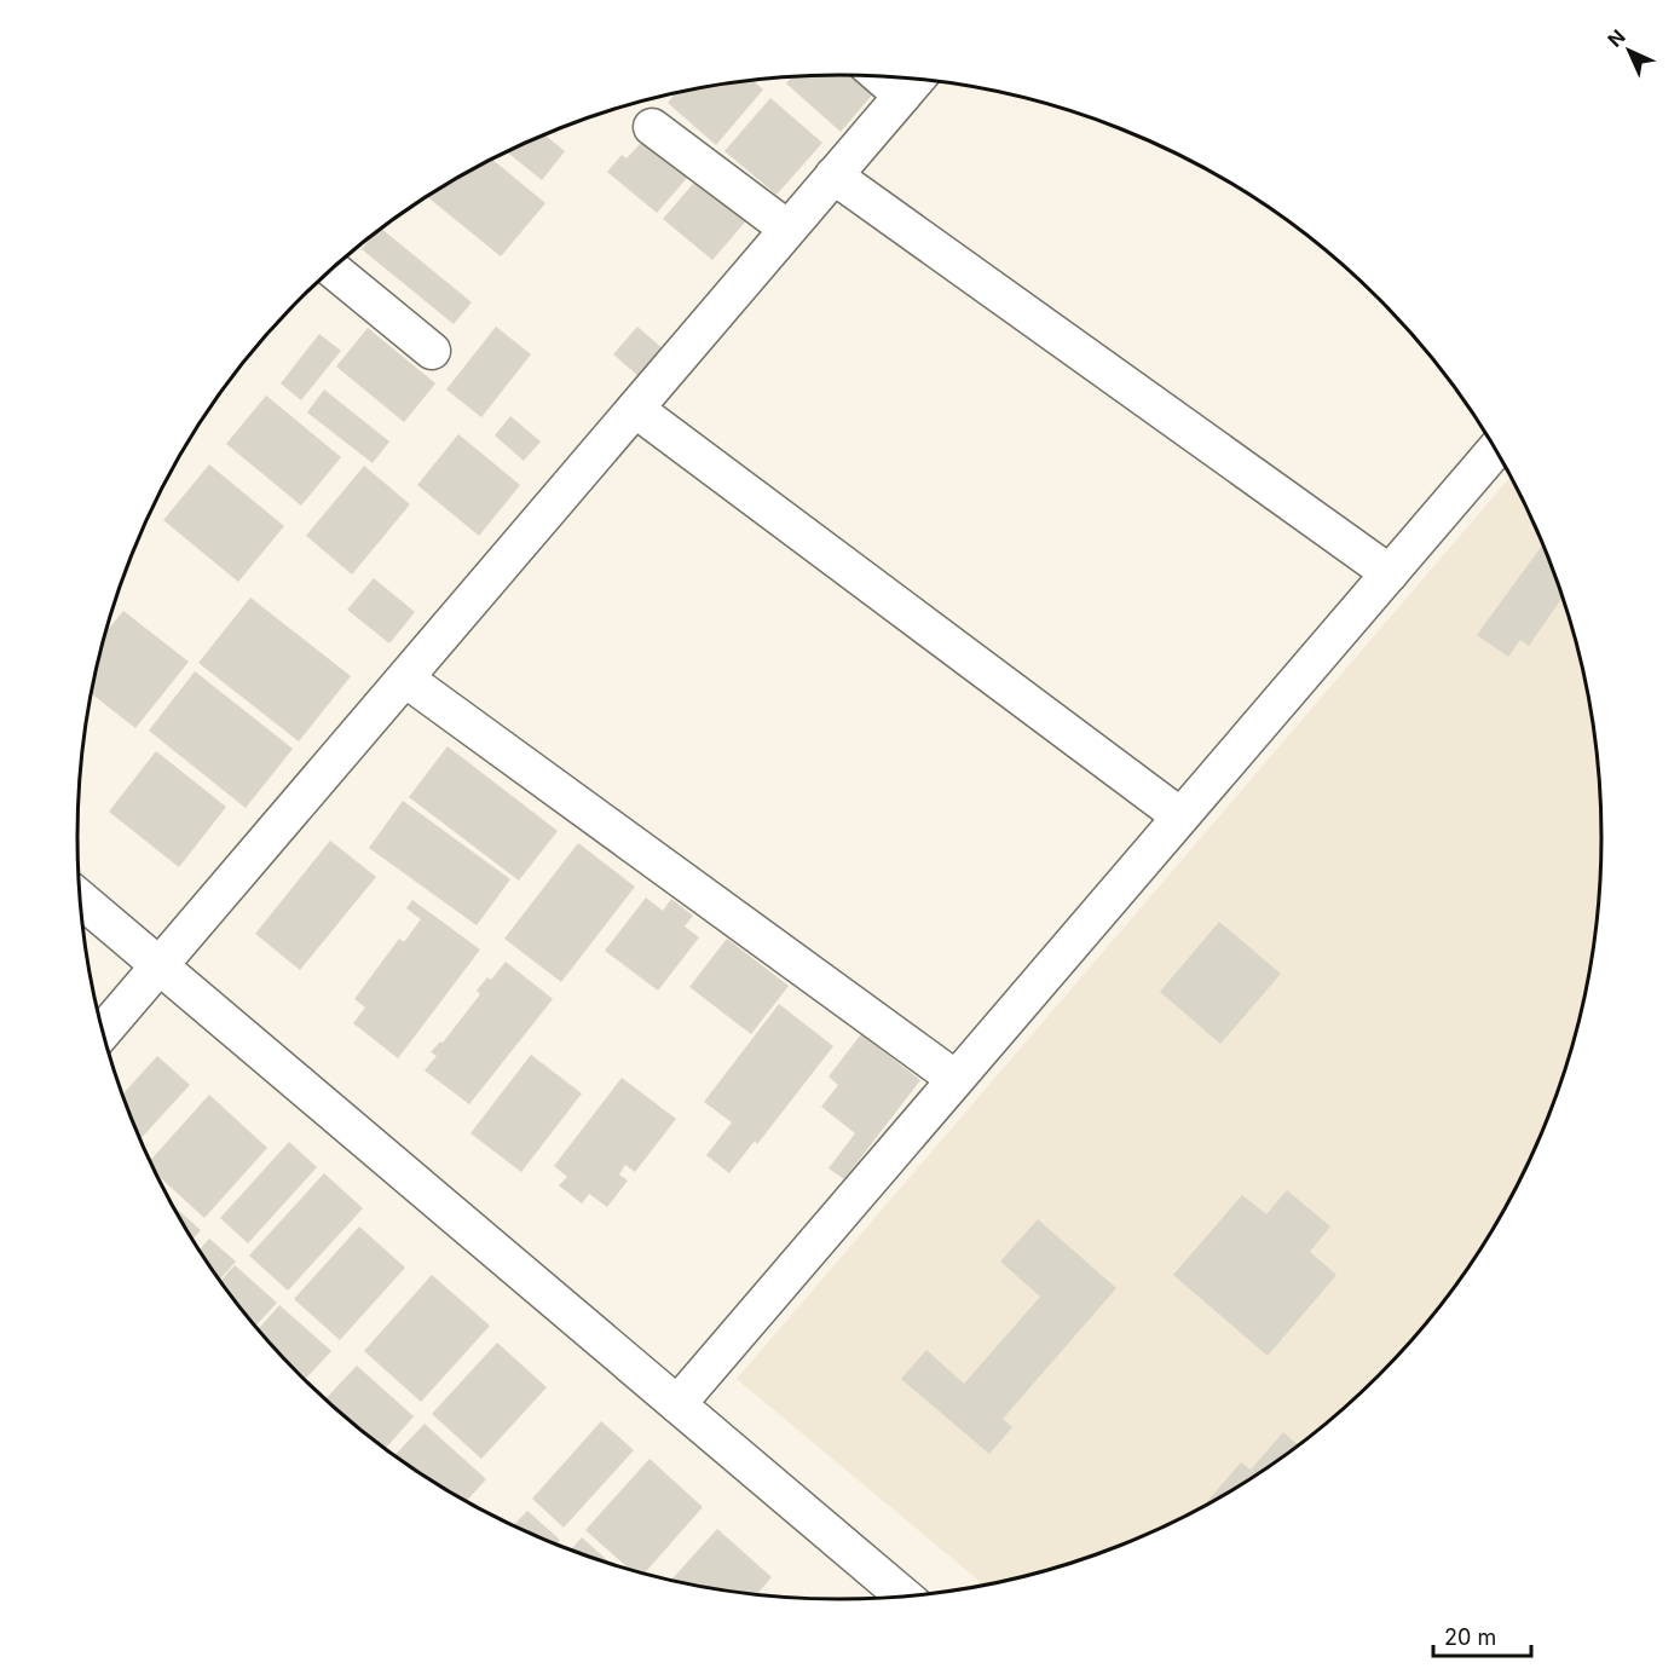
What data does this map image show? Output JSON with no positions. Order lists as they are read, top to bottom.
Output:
{
  "scale_bar": "20 m",
  "north": "top left"
}
